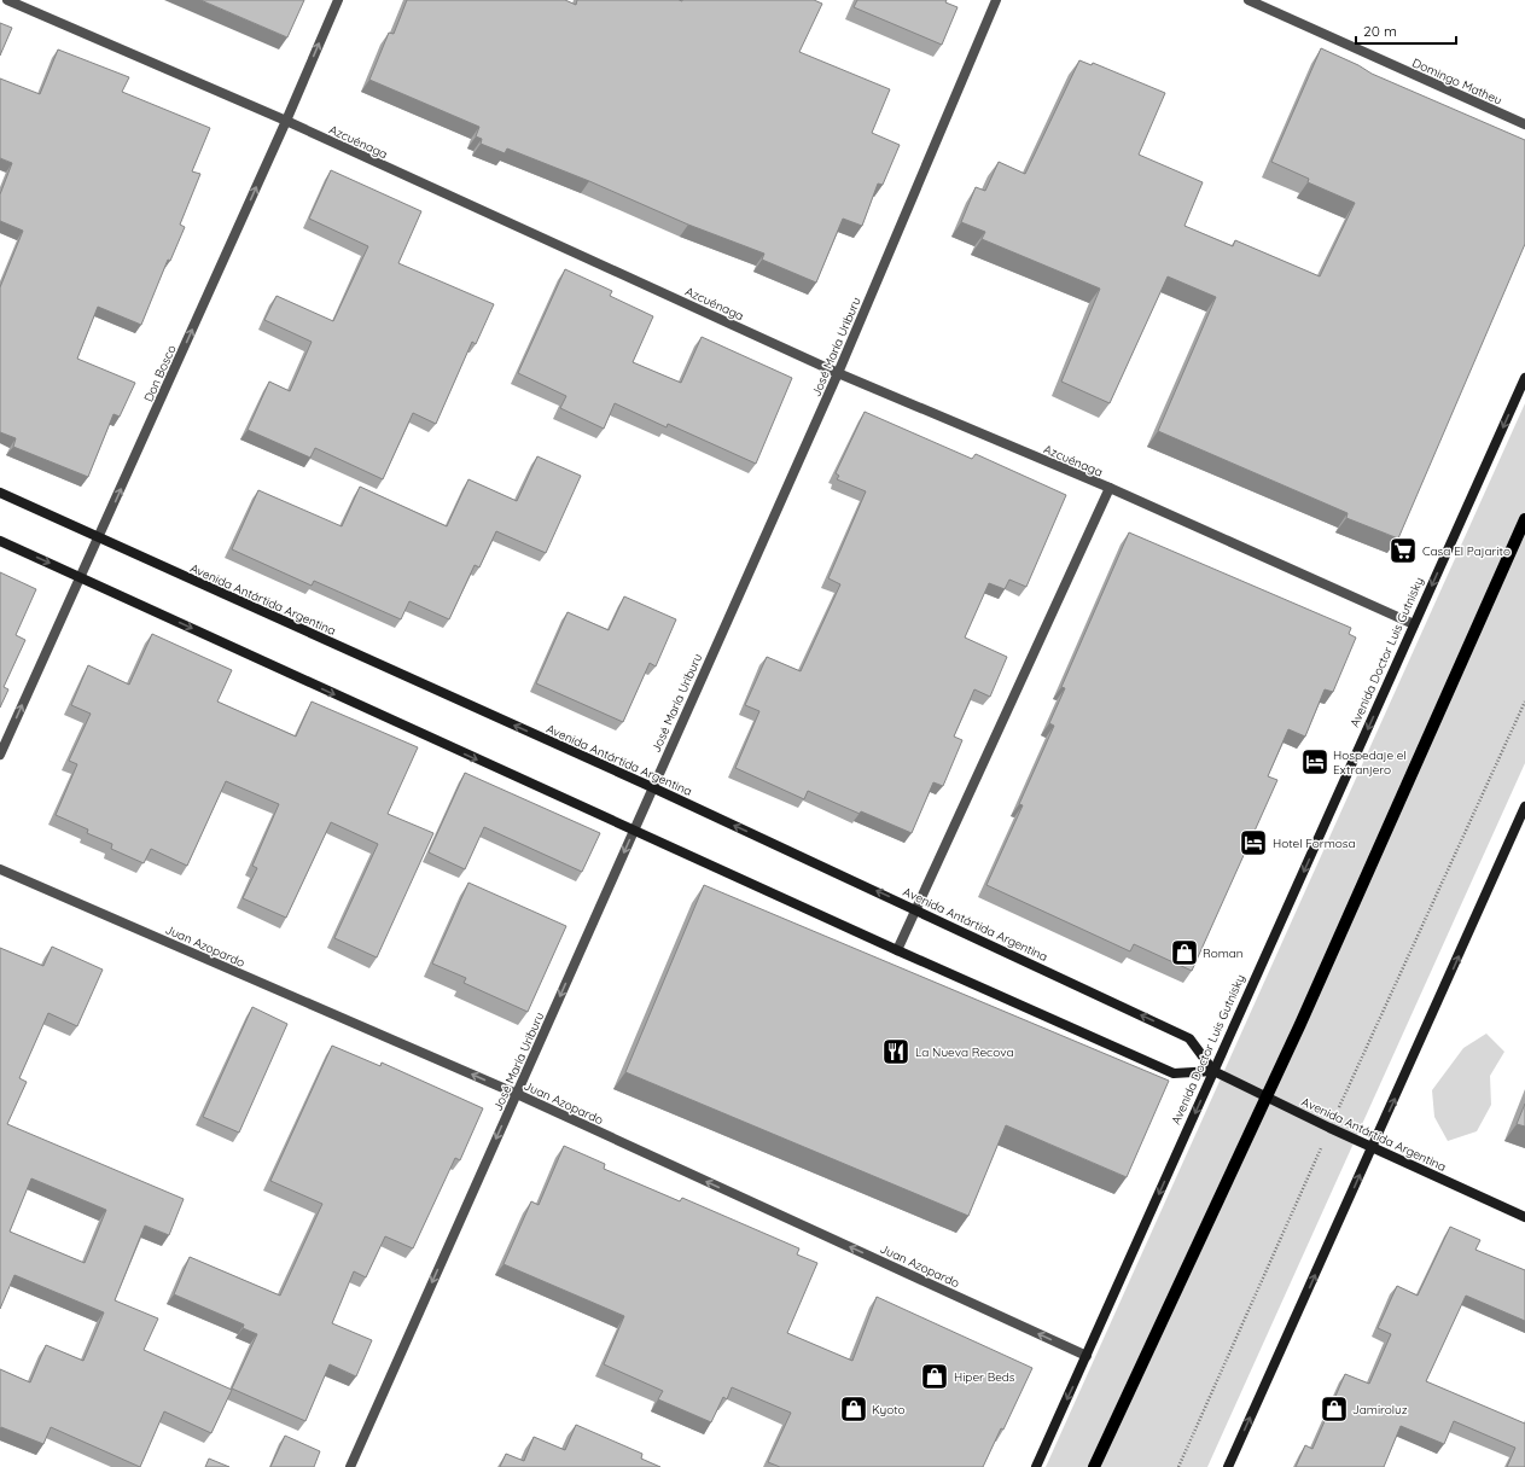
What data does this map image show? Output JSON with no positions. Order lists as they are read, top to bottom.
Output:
{
  "streets": {
    "main road": ["Avenida Antártida Argentina", "Avenida Doctor Luis Gutnisky"],
    "street": [
      "Domingo Matheu",
      "Azcuénaga",
      "José María Uriburu",
      "Don Bosco",
      "Juan Azopardo"
    ]
  },
  "crossings": [
    ["Azcuénaga", "José María Uriburu"],
    ["Azcuénaga", "Don Bosco"],
    ["Azcuénaga", "Avenida Doctor Luis Gutnisky"],
    ["José María Uriburu", "Avenida Antártida Argentina"],
    ["José María Uriburu", "Juan Azopardo"],
    ["Don Bosco", "Avenida Antártida Argentina"],
    ["Avenida Antártida Argentina", "Avenida Doctor Luis Gutnisky"],
    ["Avenida Doctor Luis Gutnisky", "Juan Azopardo"]
  ],
  "one_way": ["José María Uriburu", "Don Bosco", "Juan Azopardo"],
  "places": {
    "supermarket": ["Casa El Pajarito"],
    "hotel": ["Hospedaje el Extranjero", "Hotel Formosa"],
    "shop": [
      "Roman",
      "Hiper Beds",
      "Kyoto",
      "Jamiroluz"
    ],
    "restaurant": ["La Nueva Recova"]
  },
  "scale_bar": "20 m"
}
